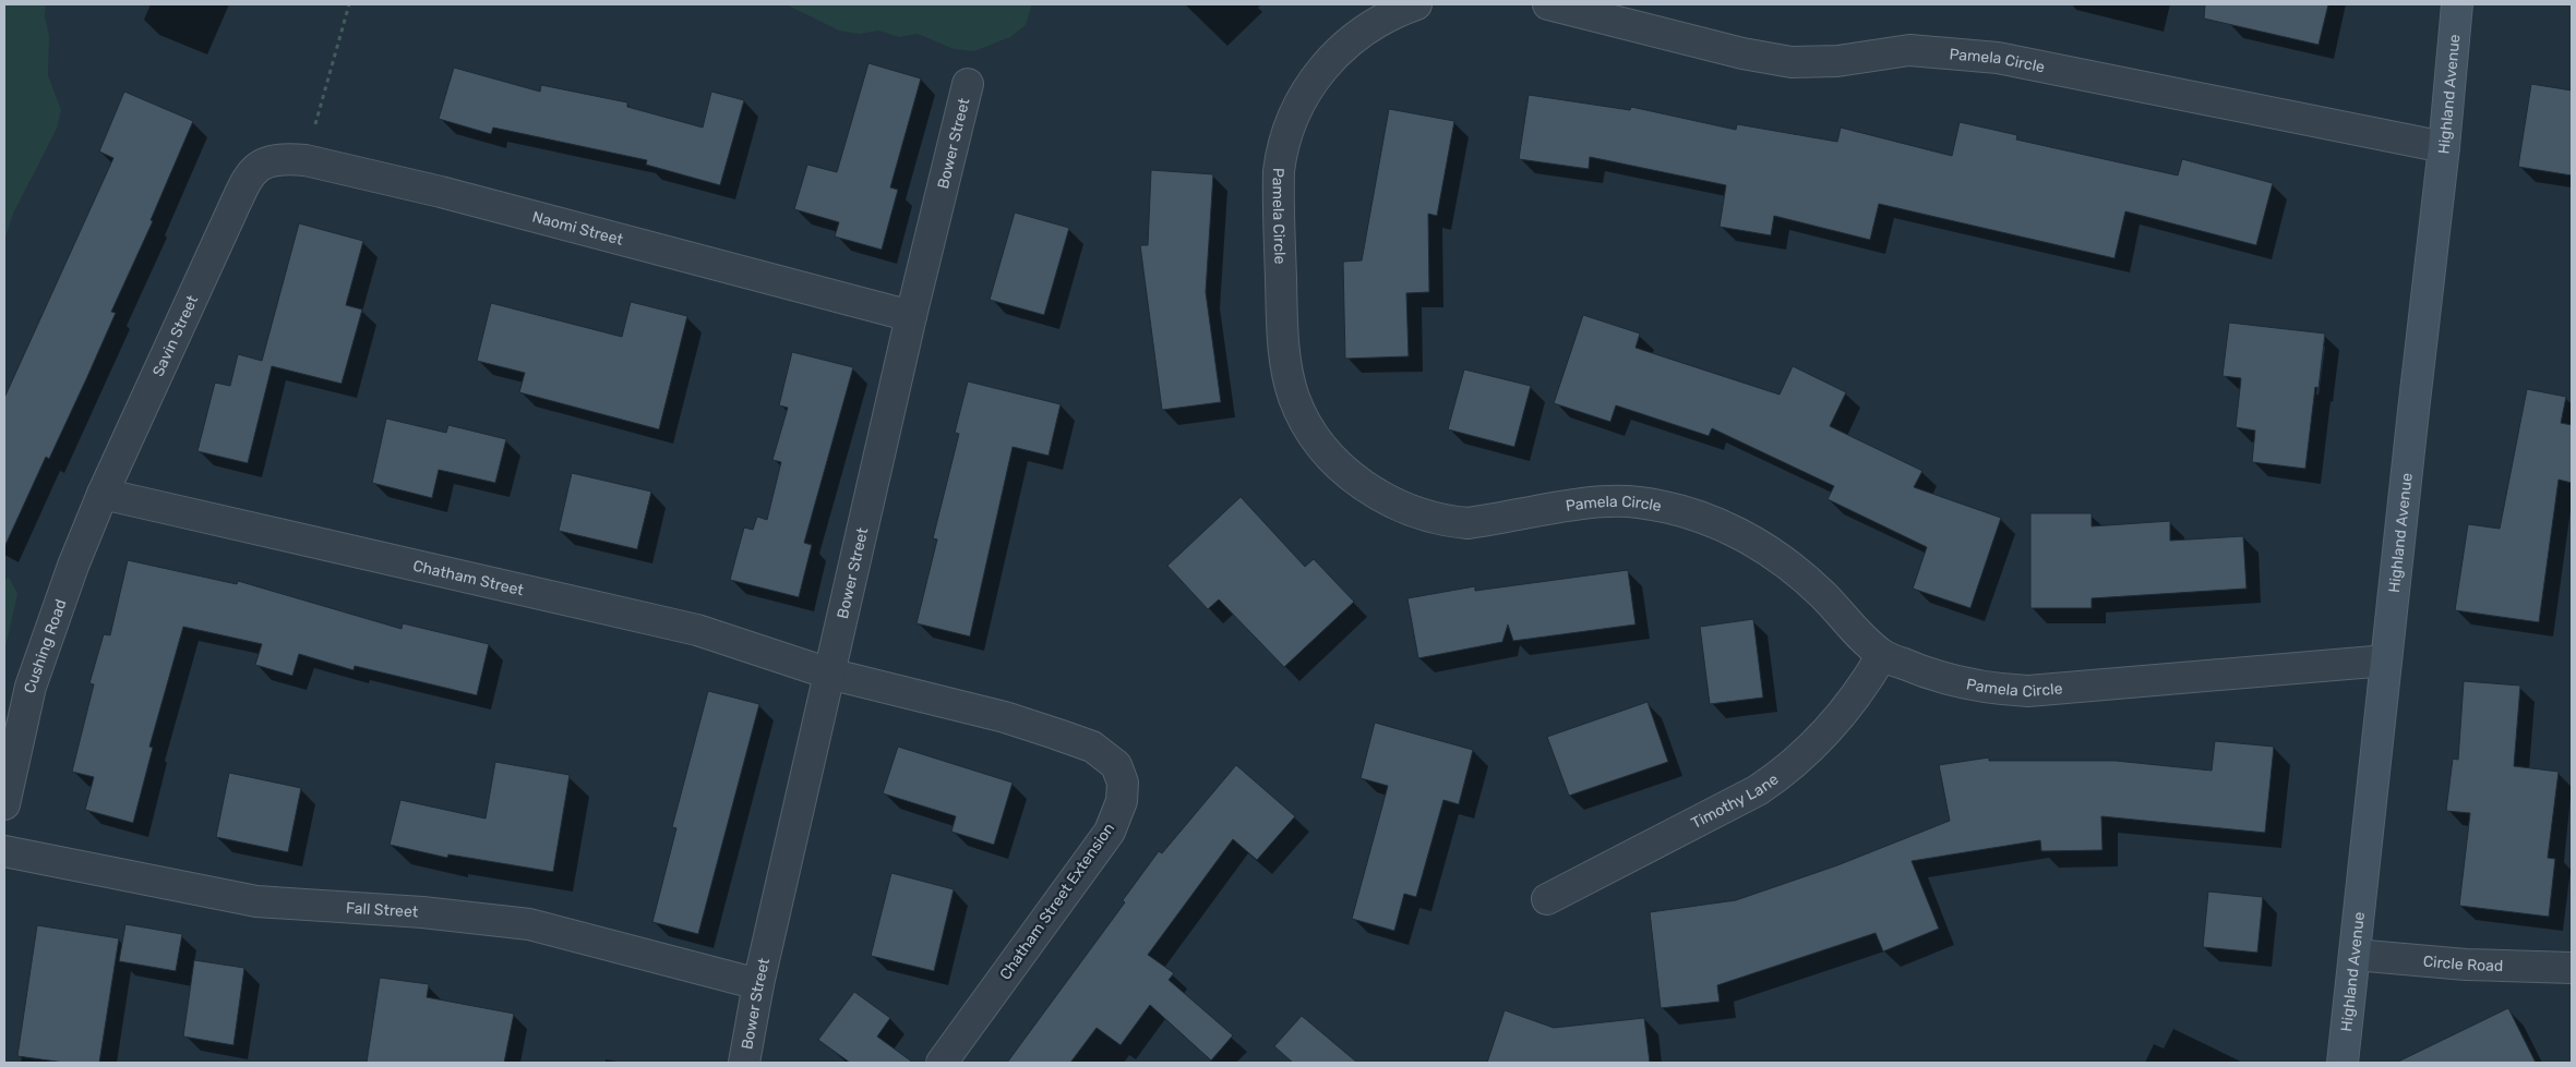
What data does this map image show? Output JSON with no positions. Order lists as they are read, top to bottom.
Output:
{
  "streets": {
    "main road": ["Highland Avenue"],
    "street": [
      "Pamela Circle",
      "Bower Street",
      "Naomi Street",
      "Savin Street",
      "Chatham Street",
      "Cushing Road",
      "Timothy Lane",
      "Chatham Street Extension",
      "Fall Street",
      "Circle Road"
    ]
  },
  "crossings": [
    ["Pamela Circle", "Highland Avenue"],
    ["Pamela Circle", "Timothy Lane"],
    ["Highland Avenue", "Circle Road"],
    ["Bower Street", "Naomi Street"],
    ["Bower Street", "Chatham Street"],
    ["Bower Street", "Chatham Street Extension"],
    ["Bower Street", "Fall Street"],
    ["Naomi Street", "Savin Street"],
    ["Savin Street", "Chatham Street"],
    ["Savin Street", "Cushing Road"],
    ["Chatham Street", "Cushing Road"],
    ["Chatham Street", "Chatham Street Extension"]
  ]
}
